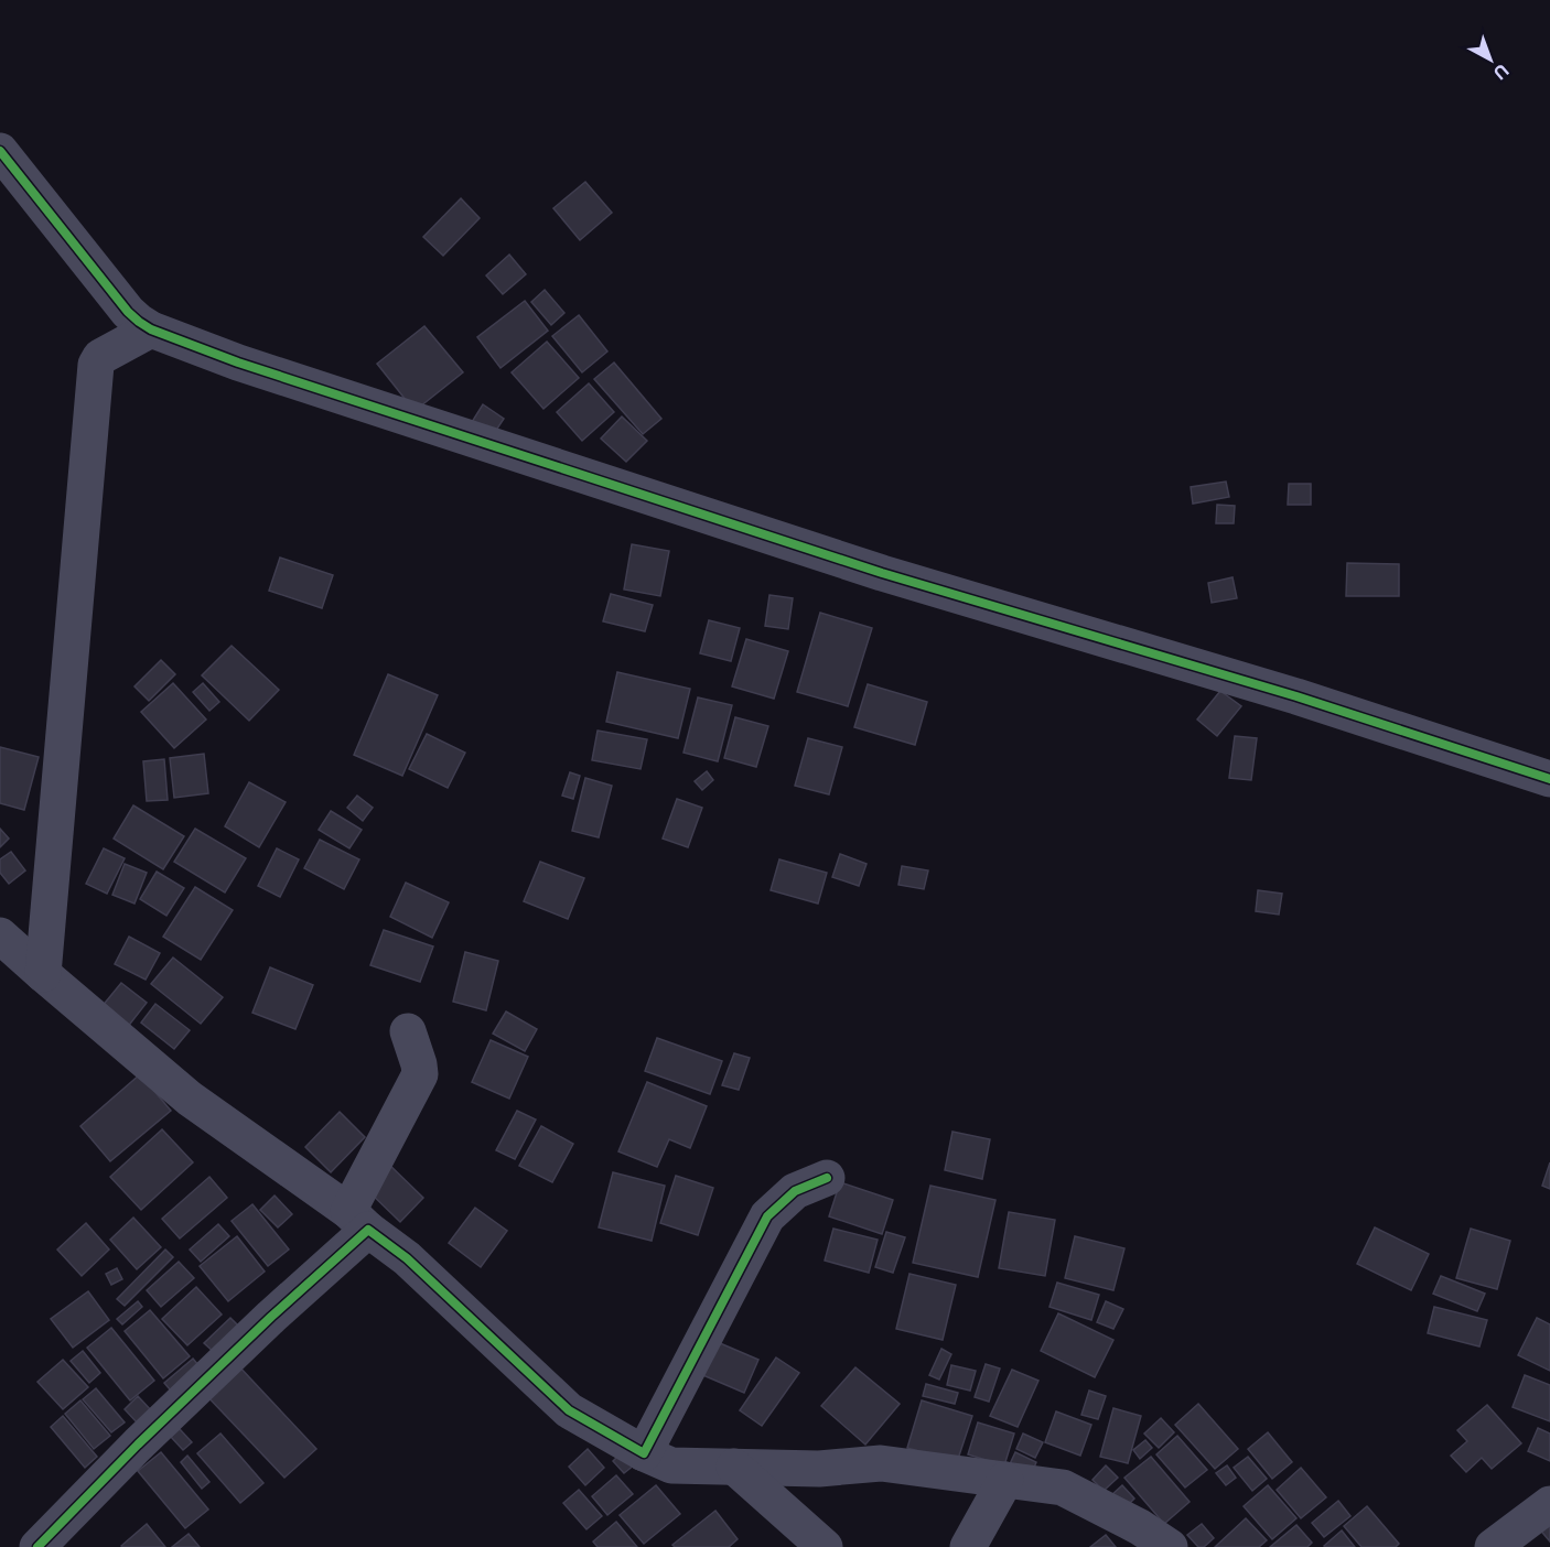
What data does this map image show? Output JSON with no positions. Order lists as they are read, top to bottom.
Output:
{
  "north": "bottom right"
}
